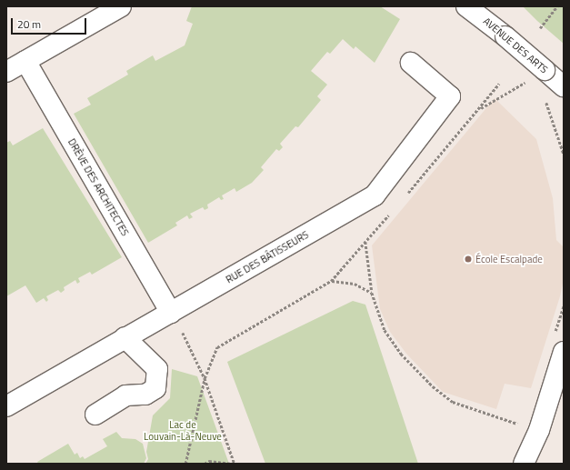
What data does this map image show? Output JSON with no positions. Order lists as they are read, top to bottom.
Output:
{
  "streets": {
    "street": ["AVENUE DES ARTS", "DRÈVE DES ARCHITECTES", "RUE DES BÂTISSEURS"]
  },
  "crossings": [
    ["DRÈVE DES ARCHITECTES", "RUE DES BÂTISSEURS"]
  ],
  "parks": ["Lac de Louvain-Là-Neuve"],
  "places": ["École Escalpade"],
  "scale_bar": "20 m"
}
